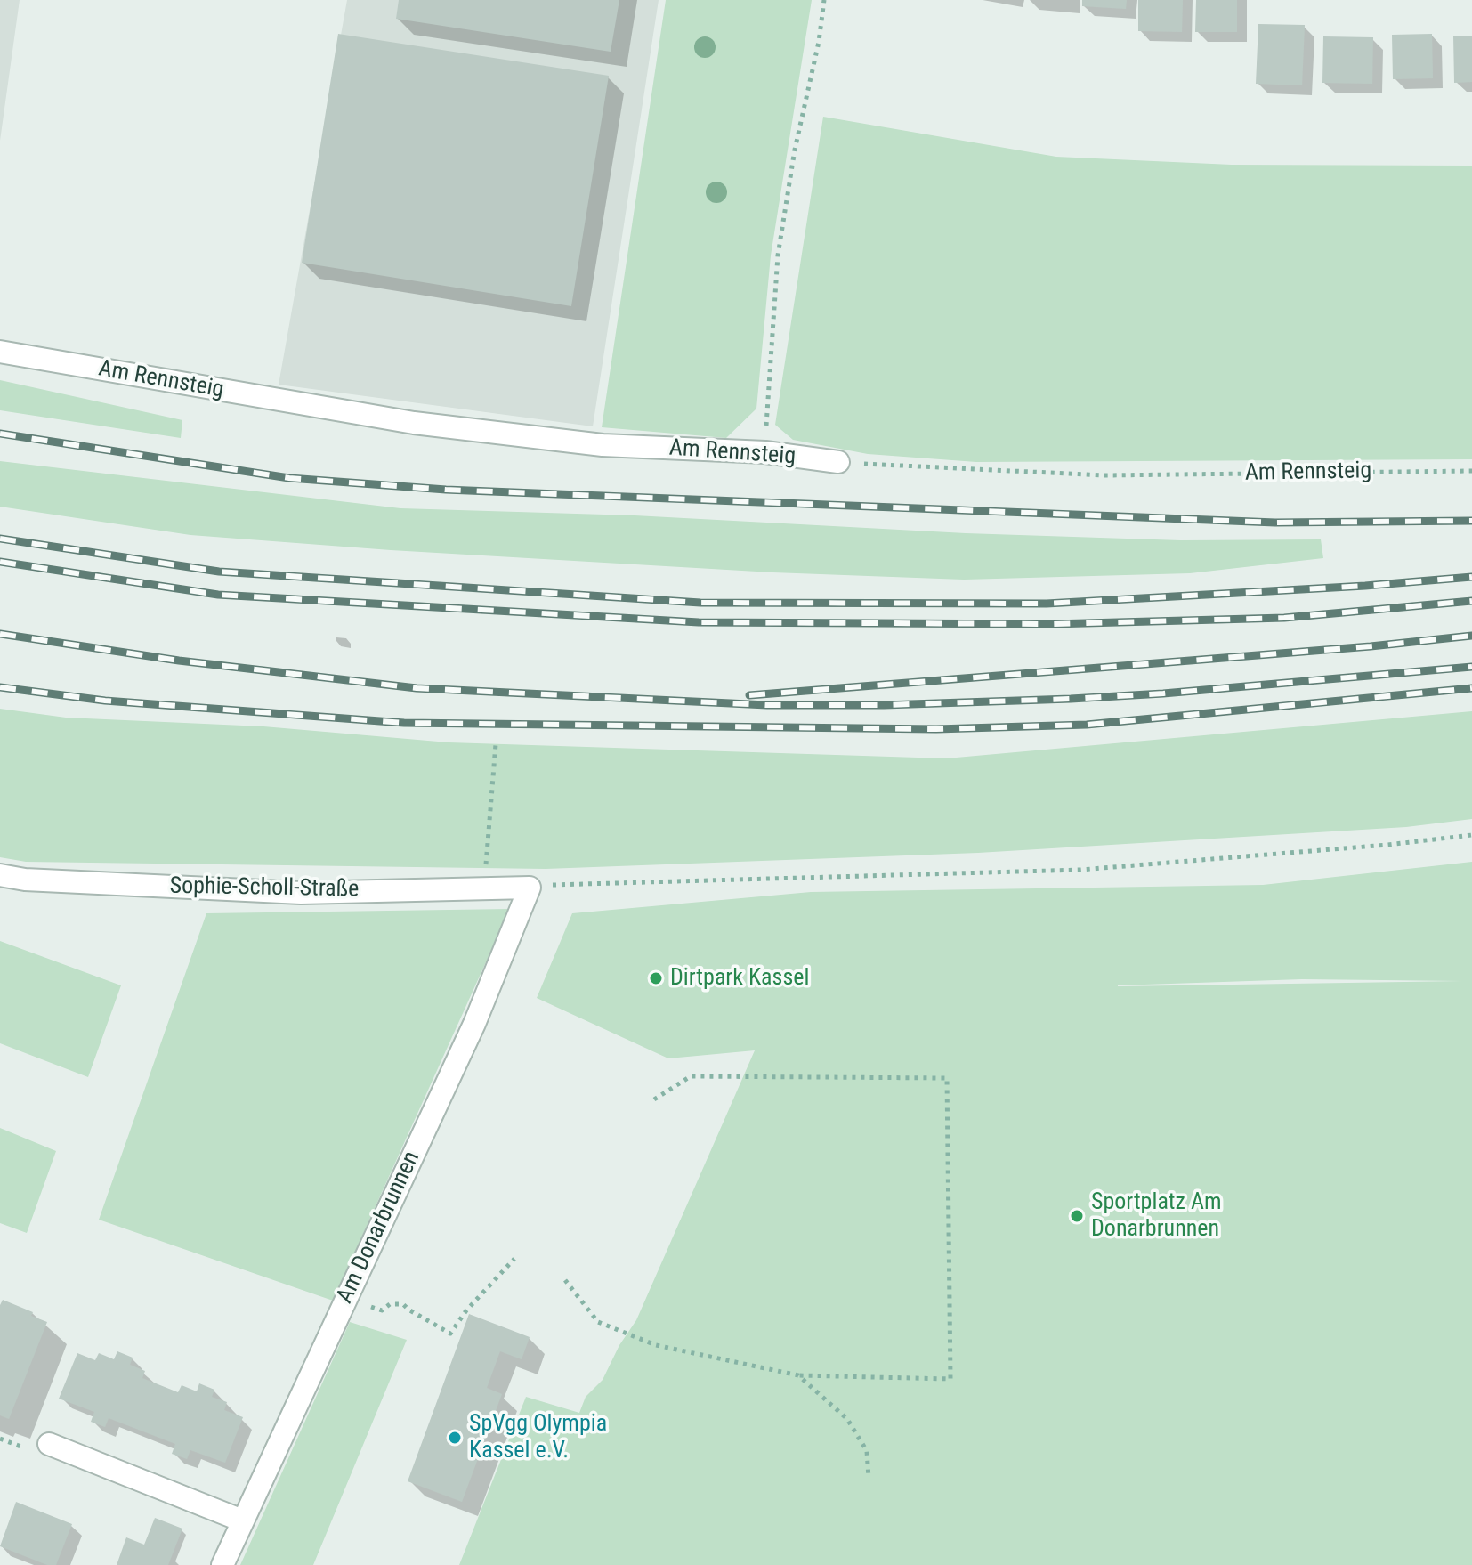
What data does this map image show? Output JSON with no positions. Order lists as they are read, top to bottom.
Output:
{
  "streets": {
    "street": ["Am Rennsteig", "Sophie-Scholl-Straße", "Am Donarbrunnen"]
  },
  "crossings": [
    ["Sophie-Scholl-Straße", "Am Donarbrunnen"]
  ],
  "places": ["Dirtpark Kassel", "Sportplatz Am Donarbrunnen", "SpVgg Olympia Kassel e.V."]
}
